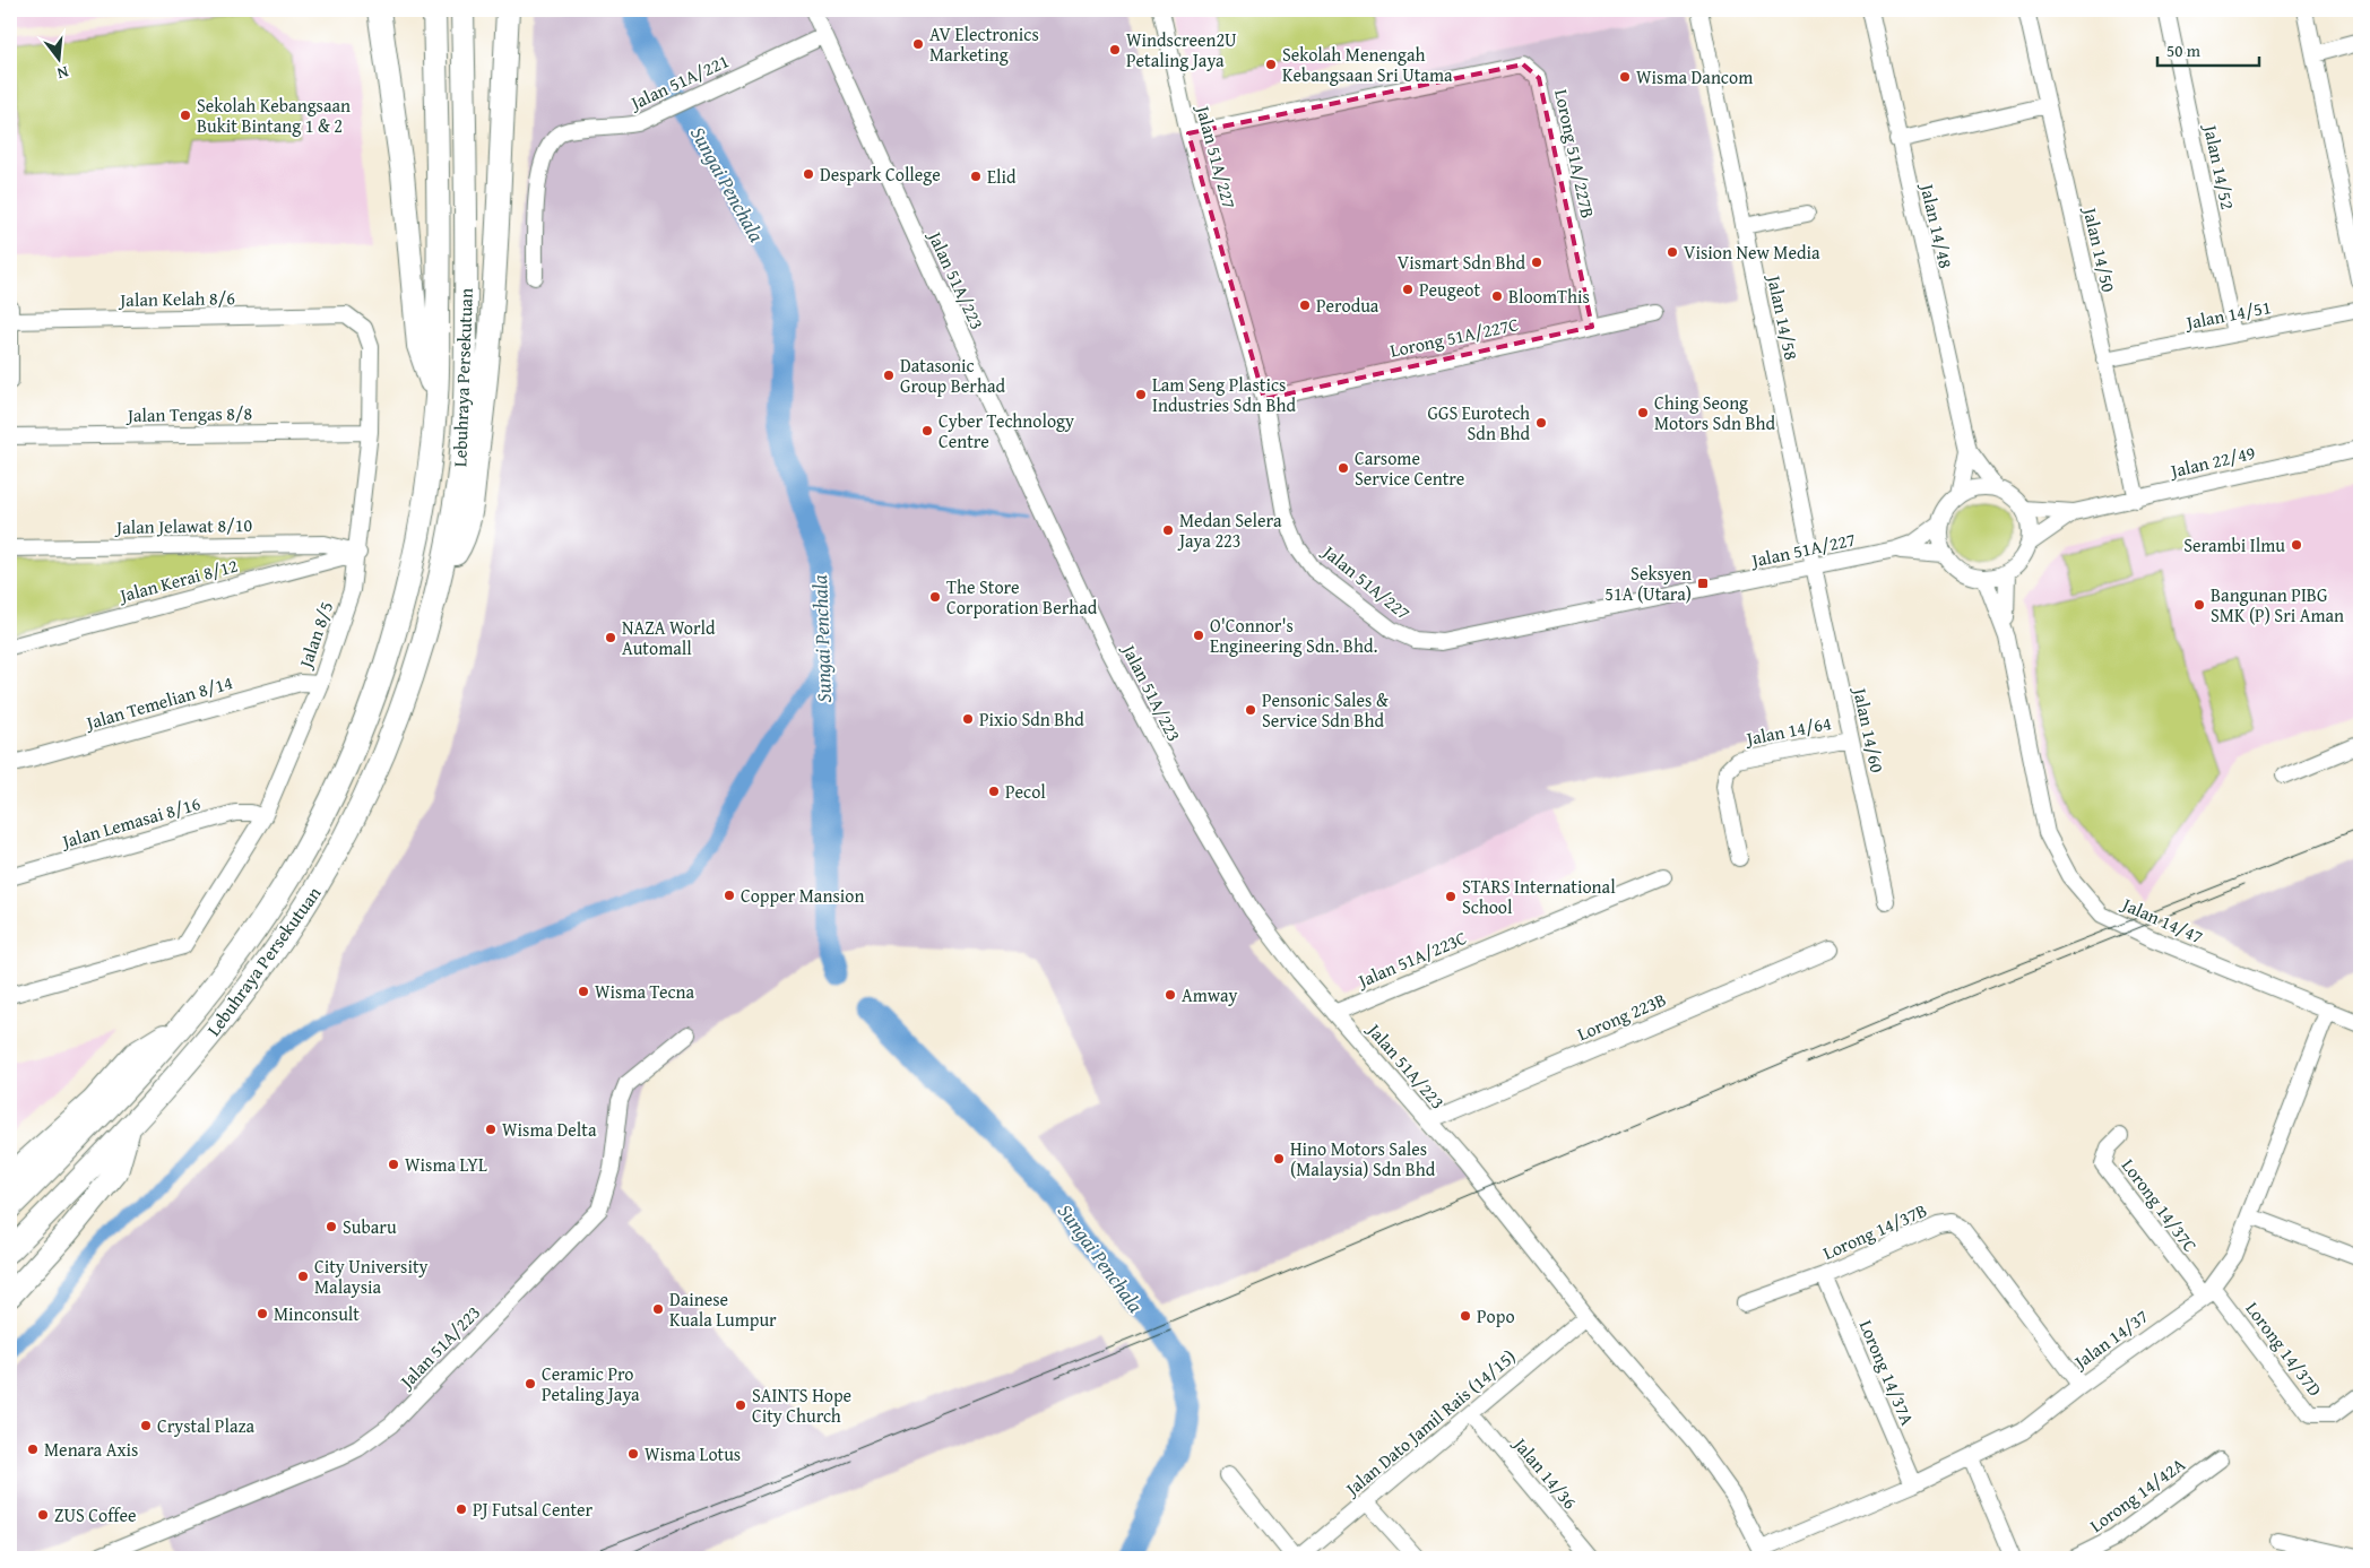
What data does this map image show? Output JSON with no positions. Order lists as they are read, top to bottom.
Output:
{
  "streets": {
    "highway": ["Lebuhraya Persekutuan"],
    "street": [
      "Jalan 51A/221",
      "Lorong 51A/227B",
      "Jalan 51A/227",
      "Jalan 14/52",
      "Jalan 14/48",
      "Jalan 14/50",
      "Jalan 51A/223",
      "Jalan Kelah 8/6",
      "Jalan 14/51",
      "Jalan 14/58",
      "Lorong 51A/227C",
      "Jalan Tengas 8/8",
      "Jalan 22/49",
      "Jalan Jelawat 8/10",
      "Jalan Kerai 8/12",
      "Jalan 8/5",
      "Jalan Temelian 8/14",
      "Jalan 14/64",
      "Jalan 14/60",
      "Jalan Lemasai 8/16",
      "Jalan 14/47",
      "Jalan 51A/223C",
      "Lorong 223B",
      "Lorong 14/37C",
      "Lorong 14/37B",
      "Jalan 14/37",
      "Lorong 14/37D",
      "Lorong 14/37A",
      "Jalan Dato Jamil Rais (14/15)",
      "Jalan 14/36",
      "Lorong 14/42A"
    ]
  },
  "crossings": [
    ["Jalan 51A/221", "Jalan 51A/223"],
    ["Lorong 51A/227B", "Jalan 51A/227"],
    ["Lorong 51A/227B", "Lorong 51A/227C"],
    ["Jalan 51A/227", "Jalan 14/48"],
    ["Jalan 51A/227", "Jalan 14/58"],
    ["Jalan 51A/227", "Lorong 51A/227C"],
    ["Jalan 51A/227", "Jalan 22/49"],
    ["Jalan 51A/227", "Jalan 14/60"],
    ["Jalan 51A/227", "Jalan 14/47"],
    ["Jalan 14/52", "Jalan 14/51"],
    ["Jalan 14/48", "Jalan 22/49"],
    ["Jalan 14/48", "Jalan 14/47"],
    ["Jalan 14/50", "Jalan 14/51"],
    ["Jalan 14/50", "Jalan 22/49"],
    ["Jalan 51A/223", "Jalan 51A/223C"],
    ["Jalan 51A/223", "Lorong 223B"],
    ["Jalan 51A/223", "Jalan 14/37"],
    ["Jalan 51A/223", "Jalan Dato Jamil Rais (14/15)"],
    ["Jalan Kelah 8/6", "Jalan 8/5"],
    ["Jalan 14/58", "Jalan 14/60"],
    ["Jalan Tengas 8/8", "Jalan 8/5"],
    ["Jalan 22/49", "Jalan 14/47"],
    ["Jalan Jelawat 8/10", "Jalan Kerai 8/12"],
    ["Jalan Jelawat 8/10", "Jalan 8/5"],
    ["Jalan Kerai 8/12", "Jalan 8/5"],
    ["Jalan 8/5", "Jalan Temelian 8/14"],
    ["Jalan 8/5", "Jalan Lemasai 8/16"],
    ["Jalan 14/64", "Jalan 14/60"],
    ["Jalan 14/47", "Jalan 14/37"],
    ["Lorong 14/37C", "Jalan 14/37"],
    ["Lorong 14/37C", "Lorong 14/37D"],
    ["Lorong 14/37B", "Jalan 14/37"],
    ["Lorong 14/37B", "Lorong 14/37A"],
    ["Jalan 14/37", "Lorong 14/37D"],
    ["Jalan 14/37", "Lorong 14/37A"],
    ["Jalan Dato Jamil Rais (14/15)", "Jalan 14/36"]
  ],
  "water": ["Sungai Penchala"],
  "places": {
    "other": [
      "AV Electronics Marketing",
      "Windscreen2U Petaling Jaya",
      "Sekolah Menengah Kebangsaan Sri Utama",
      "Wisma Dancom",
      "Sekolah Kebangsaan Bukit Bintang 1 & 2",
      "Despark College",
      "Elid",
      "Vision New Media",
      "Vismart Sdn Bhd",
      "Peugeot",
      "BloomThis",
      "Perodua",
      "Datasonic Group Berhad",
      "Lam Seng Plastics Industries Sdn Bhd",
      "Ching Seong Motors Sdn Bhd",
      "GGS Eurotech Sdn Bhd",
      "Cyber Technology Centre",
      "Carsome Service Centre",
      "Medan Selera Jaya 223",
      "Serambi Ilmu",
      "The Store Corporation Berhad",
      "Bangunan PIBG SMK (P) Sri Aman",
      "O'Connor's Engineering Sdn. Bhd.",
      "NAZA World Automall",
      "Pensonic Sales & Service Sdn Bhd",
      "Pixio Sdn Bhd",
      "Pecol",
      "Copper Mansion",
      "STARS International School",
      "Wisma Tecna",
      "Amway",
      "Wisma Delta",
      "Hino Motors Sales (Malaysia) Sdn Bhd",
      "Wisma LYL",
      "Subaru",
      "City University Malaysia",
      "Dainese Kuala Lumpur",
      "Minconsult",
      "Popo",
      "Ceramic Pro Petaling Jaya",
      "SAINTS Hope City Church",
      "Crystal Plaza",
      "Menara Axis",
      "Wisma Lotus",
      "PJ Futsal Center",
      "ZUS Coffee"
    ],
    "transit": ["Seksyen 51A (Utara)"]
  },
  "scale_bar": "50 m",
  "north": "bottom"
}
